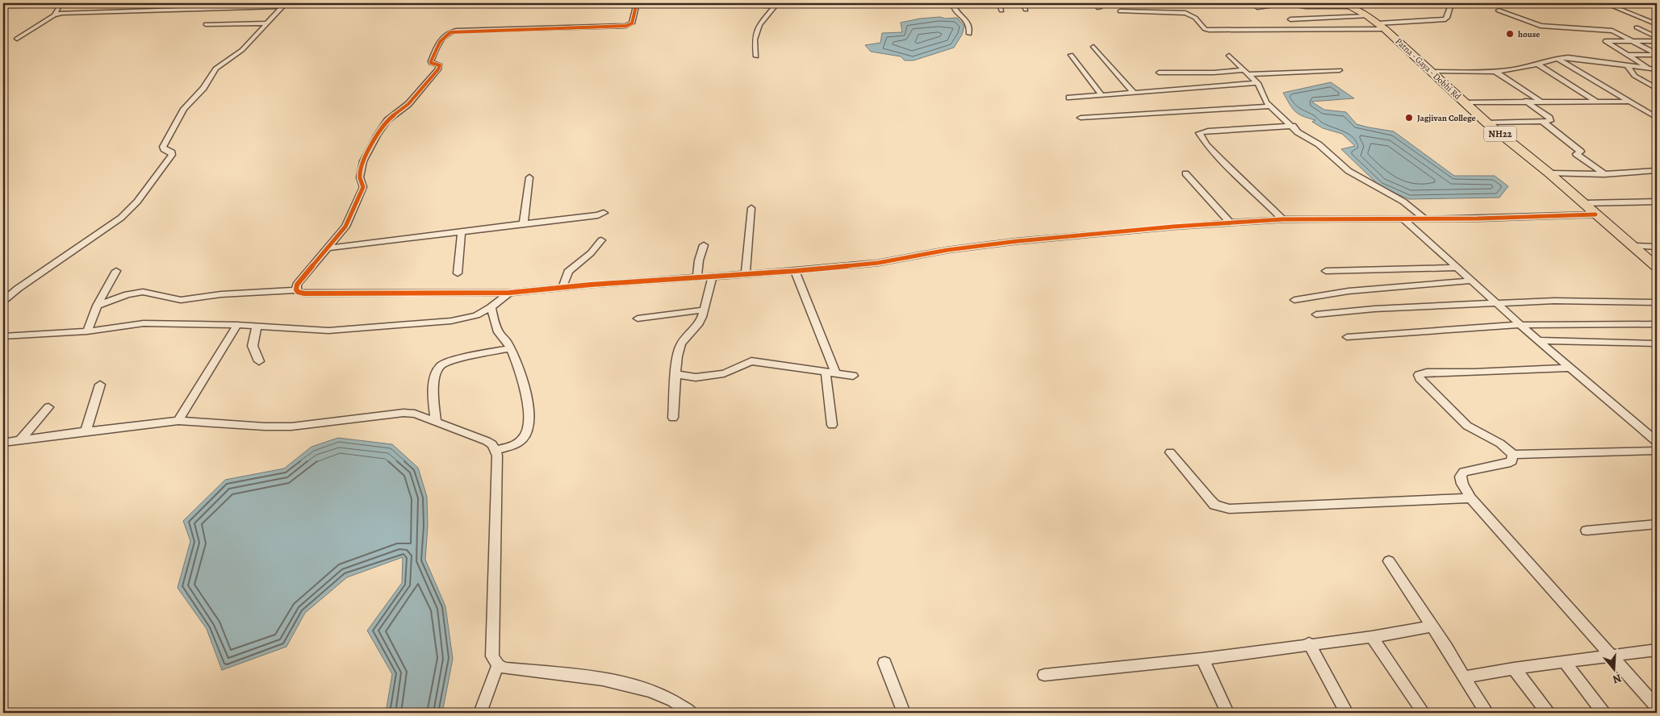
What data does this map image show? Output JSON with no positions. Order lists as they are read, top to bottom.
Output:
{
  "streets": {
    "main road": ["Patna - Gaya - Dobhi Rd", "NH22"]
  },
  "places": ["house", "Jagjivan College"],
  "north": "bottom"
}
